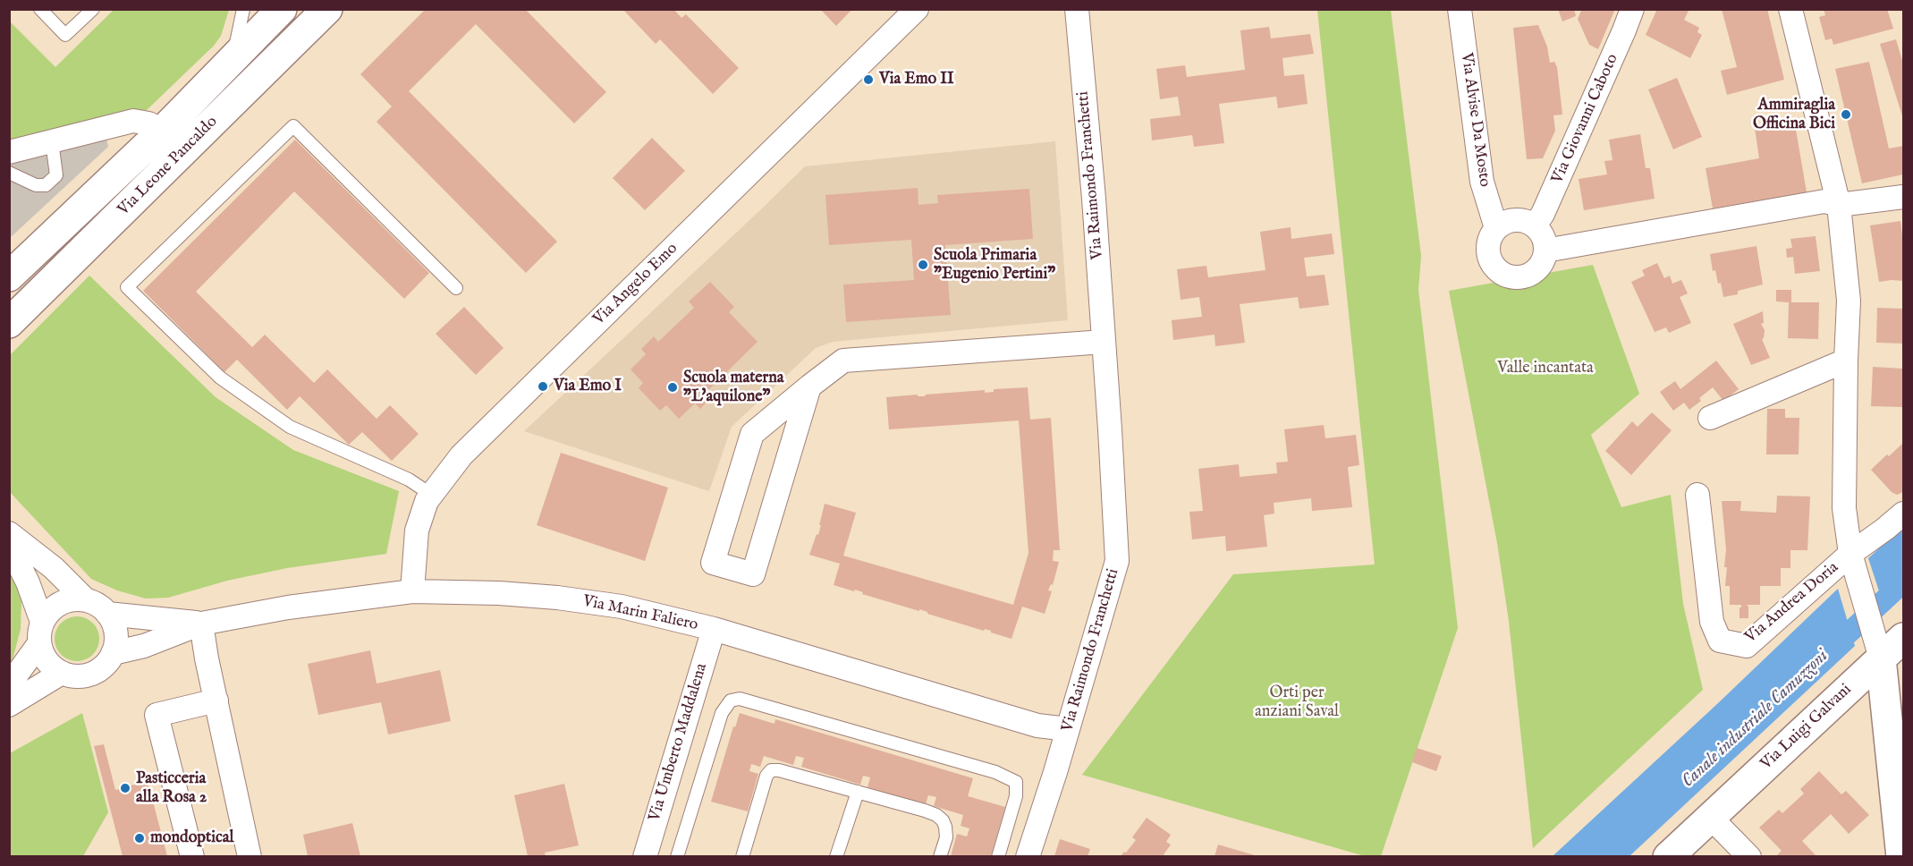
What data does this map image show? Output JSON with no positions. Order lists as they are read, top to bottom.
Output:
{
  "streets": {
    "main road": ["Via Leone Pancaldo", "Via Luigi Galvani"],
    "street": [
      "Via Giovanni Caboto",
      "Via Alvise Da Mosto",
      "Via Raimondo Franchetti",
      "Via Angelo Emo",
      "Via Andrea Doria",
      "Via Marin Faliero",
      "Via Umberto Maddalena"
    ]
  },
  "crossings": [
    ["Via Giovanni Caboto", "Via Alvise Da Mosto"],
    ["Via Raimondo Franchetti", "Via Marin Faliero"],
    ["Via Angelo Emo", "Via Marin Faliero"],
    ["Via Andrea Doria", "Via Luigi Galvani"],
    ["Via Marin Faliero", "Via Umberto Maddalena"]
  ],
  "water": ["Canale industriale Camuzzoni"],
  "parks": ["Valle incantata", "Orti per anziani Saval"],
  "places": [
    "Via Emo II",
    "Ammiraglia Officina Bici",
    "Scuola Primaria \"Eugenio Pertini\"",
    "Via Emo I",
    "Scuola materna \"L'aquilone\"",
    "Pasticceria alla Rosa 2",
    "mondoptical"
  ]
}
